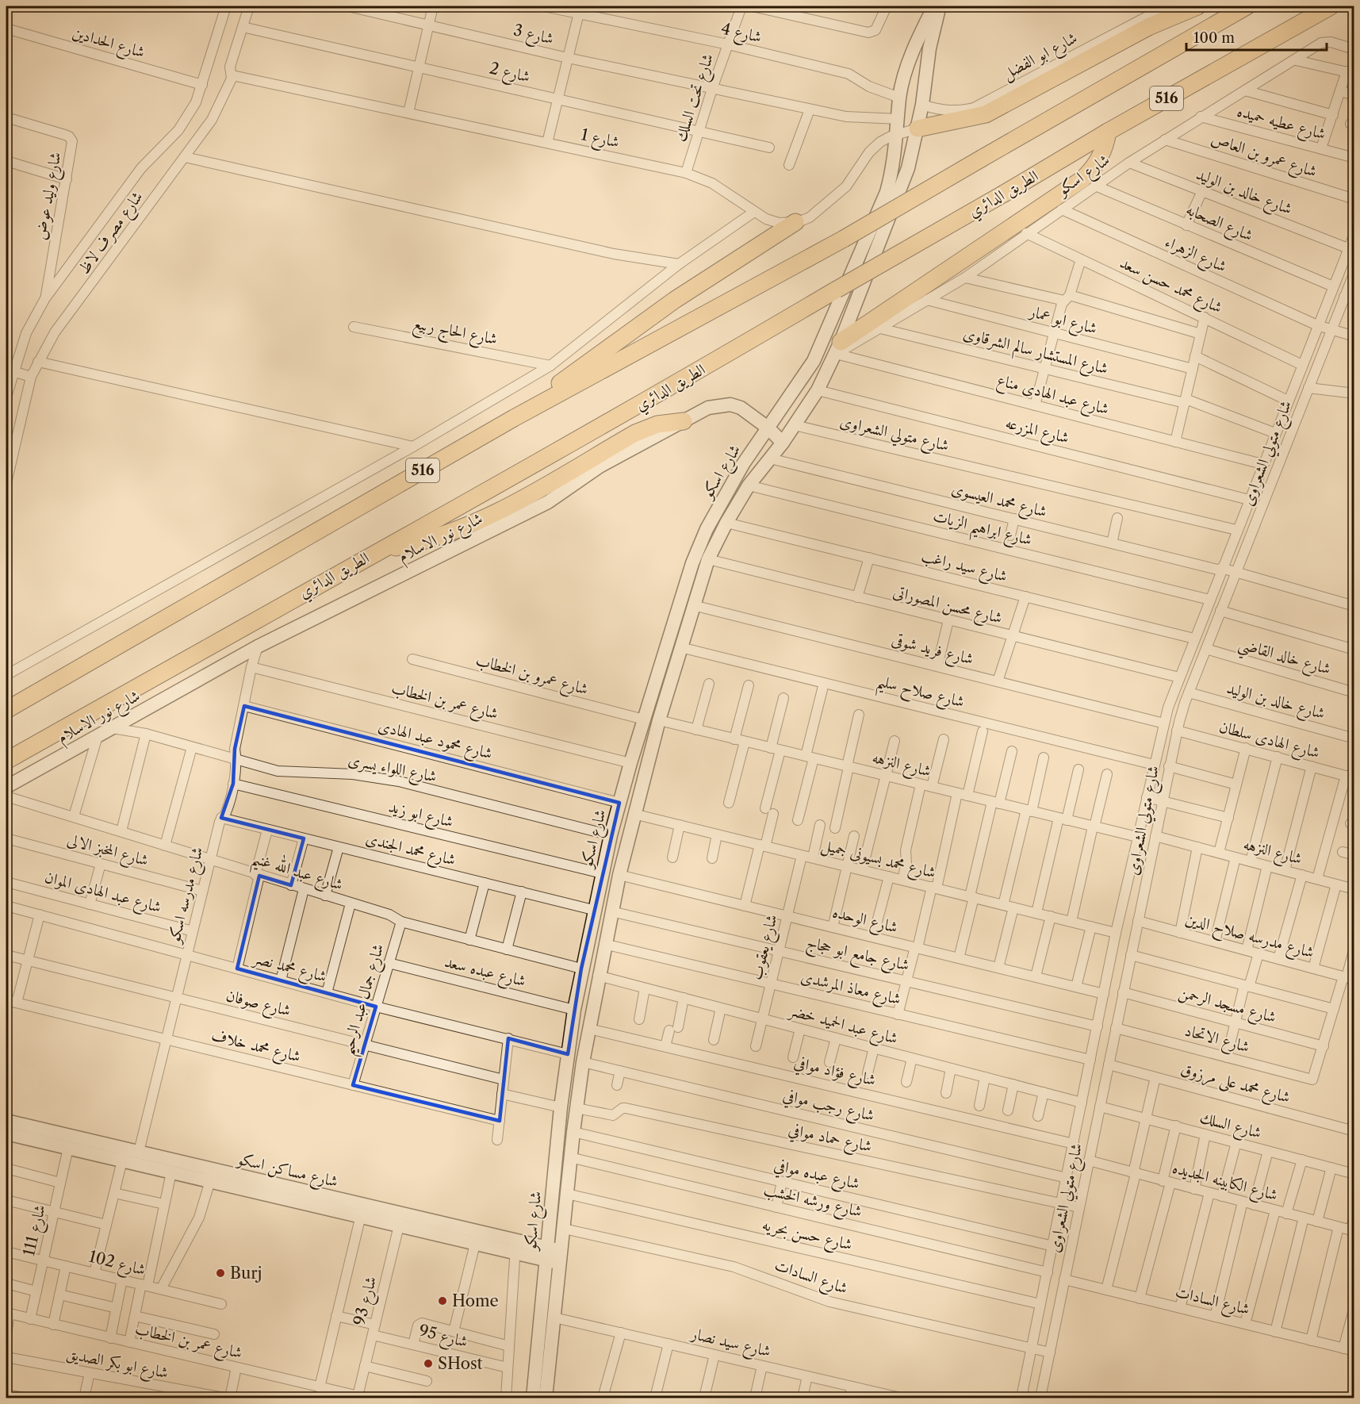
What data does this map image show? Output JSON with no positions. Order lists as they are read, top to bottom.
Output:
{
  "streets": {
    "highway": ["516", "الطريق الدائري"],
    "main road": ["شارع اسكو", "شارع نور الاسلام", "شارع مساكن اسكو"],
    "street": [
      "شارع 4",
      "شارع 3",
      "شارع الحدادين",
      "شارع ابو الفضل",
      "شارع 2",
      "شارع تحت السلك",
      "شارع عطيه حميده",
      "شارع 1",
      "شارع عمرو بن العاص",
      "شارع خالد بن الوليد",
      "شارع وليد عوض",
      "شارع الصحابه",
      "شارع مصرف لاظ",
      "شارع الزهراء",
      "شارع محمد حسن سعد",
      "شارع ابو عمار",
      "شارع الحاج ربيع",
      "شارع المستشار سالم الشرقاوى",
      "شارع عبد الهادى مناع",
      "شارع المزرعه",
      "شارع متولي الشعراوى",
      "شارع محمد العيسوى",
      "شارع ابراهيم الزيات",
      "شارع سيد راغب",
      "شارع محسن المصوراتى",
      "شارع فريد شوقى",
      "شارع خالد القاضي",
      "شارع عمرو بن الخطاب",
      "شارع صلاح سليم",
      "شارع عمر بن الخطاب",
      "شارع محمود عبد الهادى",
      "شارع الهادى سلطان",
      "شارع النزهه",
      "شارع اللواء يسرى",
      "شارع ابو زيد",
      "شارع محمد الجندى",
      "شارع المخبز الالى",
      "شارع محمد بسيونى جميل",
      "شارع عبد الله غنيم",
      "شارع عبد الهادى الموان",
      "شارع مدرسه اسكو",
      "شارع الوحده",
      "شارع مدرسه صلاح الدين",
      "شارع يعقوب",
      "شارع جامع ابو حجاج",
      "شارع محمد نصر",
      "شارع عبده سعد",
      "شارع معاذ المرشدى",
      "شارع جمال عبد الرحيم",
      "شارع صوفان",
      "شارع مسجد الرحمن",
      "شارع عبد الحميد خضر",
      "شارع الاتحاد",
      "شارع محمد خلاف",
      "شارع فؤاد موافي",
      "شارع محمد على مرزوق",
      "شارع رجب موافي",
      "شارع السلك",
      "شارع حماد موافي",
      "شارع عبده موافي",
      "شارع الكابينه الجديده",
      "شارع ورشه الخشب",
      "شارع 111",
      "شارع حسن بحريه",
      "شارع 102",
      "شارع السادات",
      "شارع 93",
      "شارع 95",
      "شارع سيد نصار",
      "شارع ابو بكر الصديق"
    ]
  },
  "crossings": [
    ["شارع 4", "شارع تحت السلك"],
    ["شارع 4", "شارع اسكو"],
    ["شارع 3", "شارع تحت السلك"],
    ["شارع 3", "شارع اسكو"],
    ["شارع الحدادين", "شارع مصرف لاظ"],
    ["شارع 2", "شارع تحت السلك"],
    ["شارع 2", "شارع مصرف لاظ"],
    ["شارع تحت السلك", "شارع 1"],
    ["شارع عطيه حميده", "شارع اسكو"],
    ["شارع 1", "شارع اسكو"],
    ["شارع 1", "شارع مصرف لاظ"],
    ["شارع عمرو بن العاص", "شارع اسكو"],
    ["شارع اسكو", "شارع خالد بن الوليد"],
    ["شارع اسكو", "شارع الصحابه"],
    ["شارع اسكو", "شارع الزهراء"],
    ["شارع اسكو", "شارع محمد حسن سعد"],
    ["شارع اسكو", "شارع ابو عمار"],
    ["شارع اسكو", "شارع المستشار سالم الشرقاوى"],
    ["شارع اسكو", "شارع عبد الهادى مناع"],
    ["شارع اسكو", "شارع المزرعه"],
    ["شارع اسكو", "شارع متولي الشعراوى"],
    ["شارع اسكو", "شارع محمد العيسوى"],
    ["شارع اسكو", "شارع ابراهيم الزيات"],
    ["شارع اسكو", "شارع نور الاسلام"],
    ["شارع اسكو", "شارع سيد راغب"],
    ["شارع اسكو", "شارع محسن المصوراتى"],
    ["شارع اسكو", "شارع فريد شوقى"],
    ["شارع اسكو", "شارع عمرو بن الخطاب"],
    ["شارع اسكو", "شارع صلاح سليم"],
    ["شارع اسكو", "شارع عمر بن الخطاب"],
    ["شارع اسكو", "شارع محمود عبد الهادى"],
    ["شارع اسكو", "شارع النزهه"],
    ["شارع اسكو", "شارع اللواء يسرى"],
    ["شارع اسكو", "شارع ابو زيد"],
    ["شارع اسكو", "شارع محمد الجندى"],
    ["شارع اسكو", "شارع محمد بسيونى جميل"],
    ["شارع اسكو", "شارع عبد الله غنيم"],
    ["شارع اسكو", "شارع الوحده"],
    ["شارع اسكو", "شارع جامع ابو حجاج"],
    ["شارع اسكو", "شارع محمد نصر"],
    ["شارع اسكو", "شارع عبده سعد"],
    ["شارع اسكو", "شارع معاذ المرشدى"],
    ["شارع اسكو", "شارع عبد الحميد خضر"],
    ["شارع اسكو", "شارع فؤاد موافي"],
    ["شارع اسكو", "شارع رجب موافي"],
    ["شارع اسكو", "شارع حماد موافي"],
    ["شارع اسكو", "شارع مساكن اسكو"],
    ["شارع اسكو", "شارع عبده موافي"],
    ["شارع اسكو", "شارع ورشه الخشب"],
    ["شارع اسكو", "شارع حسن بحريه"],
    ["شارع اسكو", "شارع السادات"],
    ["شارع اسكو", "شارع سيد نصار"],
    ["شارع خالد بن الوليد", "شارع متولي الشعراوى"],
    ["شارع وليد عوض", "شارع مصرف لاظ"],
    ["شارع الصحابه", "شارع متولي الشعراوى"],
    ["شارع الزهراء", "شارع متولي الشعراوى"],
    ["شارع محمد حسن سعد", "شارع متولي الشعراوى"],
    ["شارع المستشار سالم الشرقاوى", "شارع متولي الشعراوى"],
    ["شارع عبد الهادى مناع", "شارع متولي الشعراوى"],
    ["شارع المزرعه", "شارع متولي الشعراوى"],
    ["شارع متولي الشعراوى", "شارع محمد العيسوى"],
    ["شارع متولي الشعراوى", "شارع ابراهيم الزيات"],
    ["شارع متولي الشعراوى", "شارع سيد راغب"],
    ["شارع متولي الشعراوى", "شارع محسن المصوراتى"],
    ["شارع متولي الشعراوى", "شارع فريد شوقى"],
    ["شارع متولي الشعراوى", "شارع خالد القاضي"],
    ["شارع متولي الشعراوى", "شارع صلاح سليم"],
    ["شارع متولي الشعراوى", "شارع الهادى سلطان"],
    ["شارع متولي الشعراوى", "شارع النزهه"],
    ["شارع متولي الشعراوى", "شارع محمد بسيونى جميل"],
    ["شارع متولي الشعراوى", "شارع الوحده"],
    ["شارع متولي الشعراوى", "شارع مدرسه صلاح الدين"],
    ["شارع متولي الشعراوى", "شارع جامع ابو حجاج"],
    ["شارع متولي الشعراوى", "شارع معاذ المرشدى"],
    ["شارع متولي الشعراوى", "شارع مسجد الرحمن"],
    ["شارع متولي الشعراوى", "شارع عبد الحميد خضر"],
    ["شارع متولي الشعراوى", "شارع الاتحاد"],
    ["شارع متولي الشعراوى", "شارع فؤاد موافي"],
    ["شارع متولي الشعراوى", "شارع محمد على مرزوق"],
    ["شارع متولي الشعراوى", "شارع رجب موافي"],
    ["شارع متولي الشعراوى", "شارع السلك"],
    ["شارع متولي الشعراوى", "شارع حماد موافي"],
    ["شارع متولي الشعراوى", "شارع عبده موافي"],
    ["شارع متولي الشعراوى", "شارع الكابينه الجديده"],
    ["شارع متولي الشعراوى", "شارع ورشه الخشب"],
    ["شارع متولي الشعراوى", "شارع حسن بحريه"],
    ["شارع متولي الشعراوى", "شارع السادات"],
    ["شارع نور الاسلام", "شارع اللواء يسرى"],
    ["شارع نور الاسلام", "شارع مدرسه اسكو"],
    ["شارع عمر بن الخطاب", "شارع مدرسه اسكو"],
    ["شارع عمر بن الخطاب", "شارع 111"],
    ["شارع عمر بن الخطاب", "شارع 93"],
    ["شارع محمود عبد الهادى", "شارع مدرسه اسكو"],
    ["شارع اللواء يسرى", "شارع مدرسه اسكو"],
    ["شارع ابو زيد", "شارع مدرسه اسكو"],
    ["شارع محمد الجندى", "شارع مدرسه اسكو"],
    ["شارع المخبز الالى", "شارع مدرسه اسكو"],
    ["شارع محمد بسيونى جميل", "شارع يعقوب"],
    ["شارع عبد الله غنيم", "شارع مدرسه اسكو"],
    ["شارع عبد الله غنيم", "شارع جمال عبد الرحيم"],
    ["شارع عبد الهادى الموان", "شارع مدرسه اسكو"],
    ["شارع مدرسه اسكو", "شارع محمد نصر"],
    ["شارع مدرسه اسكو", "شارع صوفان"],
    ["شارع مدرسه اسكو", "شارع محمد خلاف"],
    ["شارع مدرسه اسكو", "شارع مساكن اسكو"],
    ["شارع الوحده", "شارع يعقوب"],
    ["شارع يعقوب", "شارع جامع ابو حجاج"],
    ["شارع يعقوب", "شارع معاذ المرشدى"],
    ["شارع يعقوب", "شارع عبد الحميد خضر"],
    ["شارع محمد نصر", "شارع جمال عبد الرحيم"],
    ["شارع عبده سعد", "شارع جمال عبد الرحيم"],
    ["شارع جمال عبد الرحيم", "شارع صوفان"],
    ["شارع جمال عبد الرحيم", "شارع محمد خلاف"],
    ["شارع مسجد الرحمن", "شارع الاتحاد"],
    ["شارع مساكن اسكو", "شارع 111"],
    ["شارع مساكن اسكو", "شارع 93"],
    ["شارع 111", "شارع 102"],
    ["شارع 93", "شارع 95"]
  ],
  "places": ["Burj", "Home", "SHost"],
  "scale_bar": "100 m"
}
